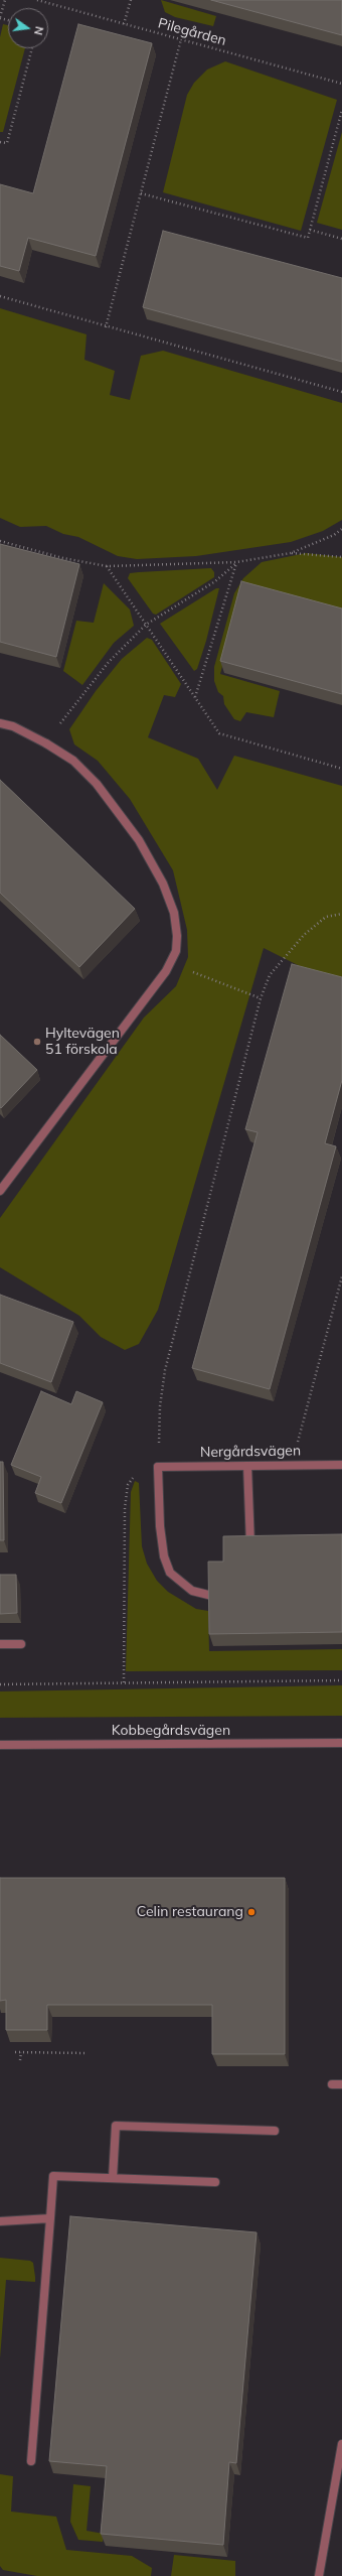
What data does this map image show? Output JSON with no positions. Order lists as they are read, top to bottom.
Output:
{
  "streets": {
    "street": ["Nergårdsvägen", "Kobbegårdsvägen"],
    "path": ["Pilegården"]
  },
  "places": ["Hyltevägen 51 förskola", "Celin restaurang"],
  "north": "right"
}
